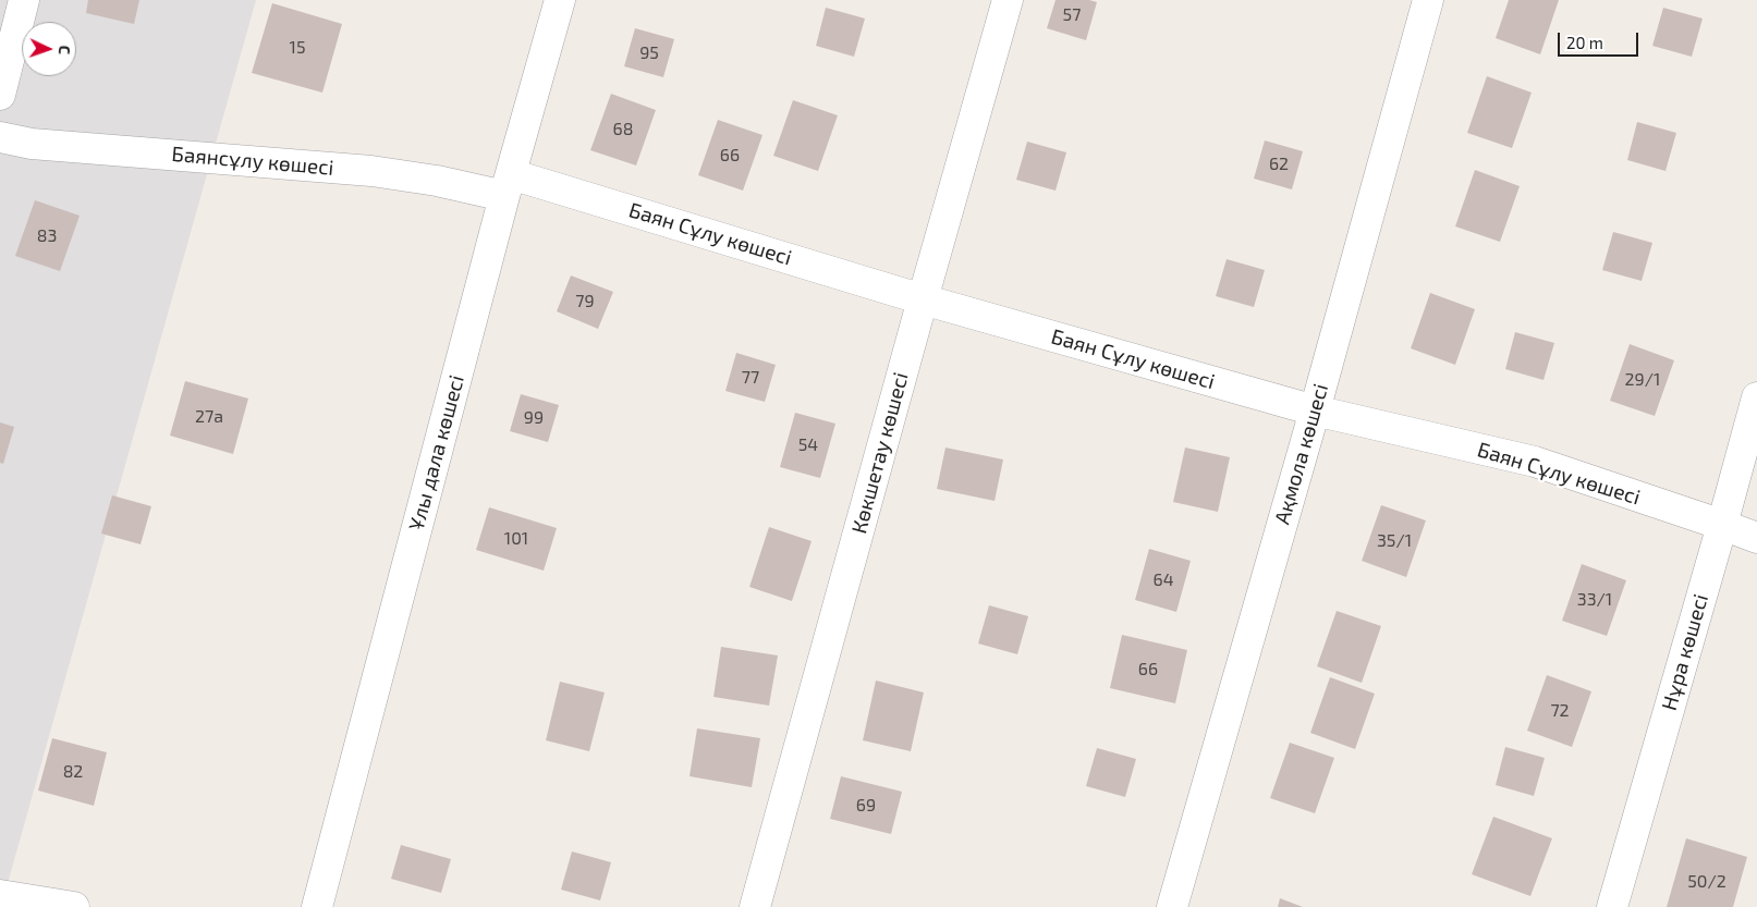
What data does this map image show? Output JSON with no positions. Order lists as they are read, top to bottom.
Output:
{
  "streets": {
    "street": [
      "Баянсұлу көшесі",
      "Баян Сұлу көшесі",
      "Ұлы дала көшесі",
      "Көкшетау көшесі",
      "Ақмола көшесі",
      "Нұра көшесі"
    ]
  },
  "crossings": [
    ["Баянсұлу көшесі", "Баян Сұлу көшесі"],
    ["Баянсұлу көшесі", "Ұлы дала көшесі"],
    ["Баян Сұлу көшесі", "Ұлы дала көшесі"],
    ["Баян Сұлу көшесі", "Көкшетау көшесі"],
    ["Баян Сұлу көшесі", "Ақмола көшесі"],
    ["Баян Сұлу көшесі", "Нұра көшесі"]
  ],
  "house_numbers": [
    "57",
    "15",
    "95",
    "68",
    "66",
    "62",
    "83",
    "79",
    "77",
    "29/1",
    "27а",
    "99",
    "54",
    "101",
    "35/1",
    "64",
    "33/1",
    "66",
    "72",
    "82",
    "69",
    "50/2"
  ],
  "scale_bar": "20 m",
  "north": "right"
}
